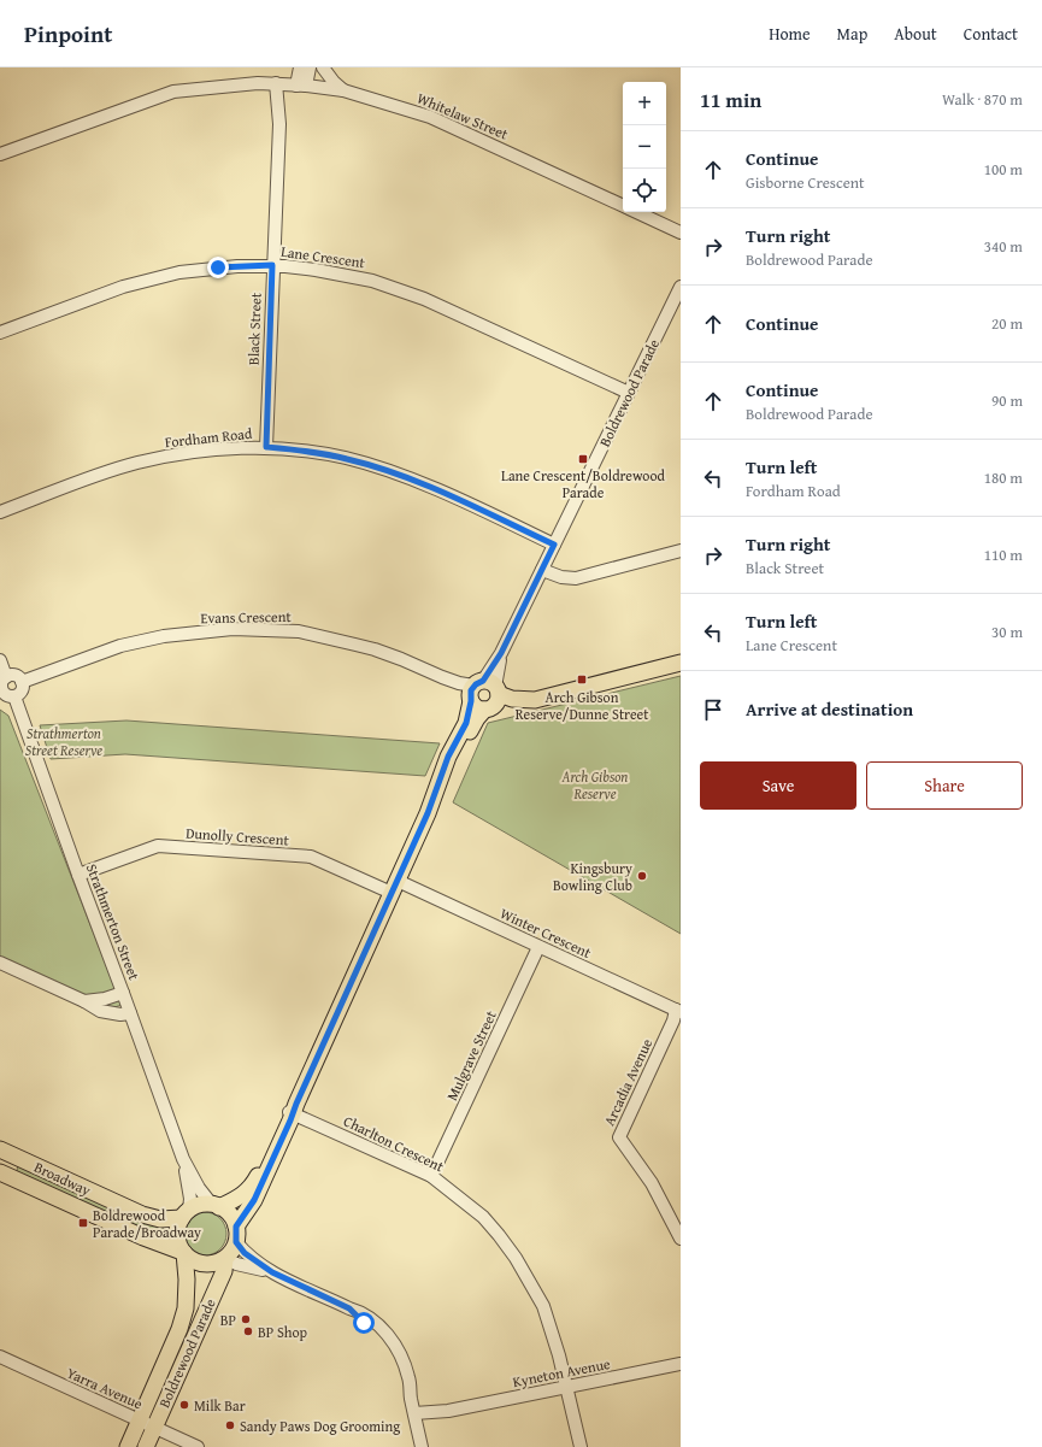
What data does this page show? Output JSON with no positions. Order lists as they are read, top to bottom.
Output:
{
  "streets": {
    "main road": ["Boldrewood Parade", "Broadway"],
    "street": [
      "Whitelaw Street",
      "Lane Crescent",
      "Black Street",
      "Fordham Road",
      "Evans Crescent",
      "Dunolly Crescent",
      "Strathmerton Street",
      "Winter Crescent",
      "Mulgrave Street",
      "Arcadia Avenue",
      "Charlton Crescent",
      "Kyneton Avenue",
      "Yarra Avenue"
    ]
  },
  "crossings": [
    ["Whitelaw Street", "Black Street"],
    ["Lane Crescent", "Black Street"],
    ["Lane Crescent", "Boldrewood Parade"],
    ["Black Street", "Fordham Road"],
    ["Boldrewood Parade", "Fordham Road"],
    ["Boldrewood Parade", "Evans Crescent"],
    ["Boldrewood Parade", "Dunolly Crescent"],
    ["Boldrewood Parade", "Strathmerton Street"],
    ["Boldrewood Parade", "Winter Crescent"],
    ["Boldrewood Parade", "Charlton Crescent"],
    ["Boldrewood Parade", "Broadway"],
    ["Boldrewood Parade", "Yarra Avenue"],
    ["Evans Crescent", "Strathmerton Street"],
    ["Dunolly Crescent", "Strathmerton Street"],
    ["Dunolly Crescent", "Winter Crescent"],
    ["Strathmerton Street", "Broadway"],
    ["Winter Crescent", "Mulgrave Street"],
    ["Winter Crescent", "Arcadia Avenue"],
    ["Mulgrave Street", "Charlton Crescent"],
    ["Charlton Crescent", "Kyneton Avenue"]
  ],
  "parks": ["Strathmerton Street Reserve", "Arch Gibson Reserve"],
  "places": {
    "transit": ["Lane Crescent/Boldrewood Parade", "Arch Gibson Reserve/Dunne Street", "Boldrewood Parade/Broadway"],
    "other": [
      "Kingsbury Bowling Club",
      "BP",
      "BP Shop",
      "Milk Bar",
      "Sandy Paws Dog Grooming"
    ]
  },
  "page": {
    "header": "Pinpoint",
    "nav": [
      "Home",
      "Map",
      "About",
      "Contact"
    ],
    "heading": ["11 min", "Walk · 870 m"],
    "map_buttons": ["+", "−"],
    "list": [
      ["Continue", "Gisborne Crescent", "100 m"],
      ["Turn right", "Boldrewood Parade", "340 m"],
      ["Continue", "20 m"],
      ["Continue", "Boldrewood Parade", "90 m"],
      ["Turn left", "Fordham Road", "180 m"],
      ["Turn right", "Black Street", "110 m"],
      ["Turn left", "Lane Crescent", "30 m"],
      "Arrive at destination"
    ],
    "buttons": ["Save", "Share"]
  }
}
